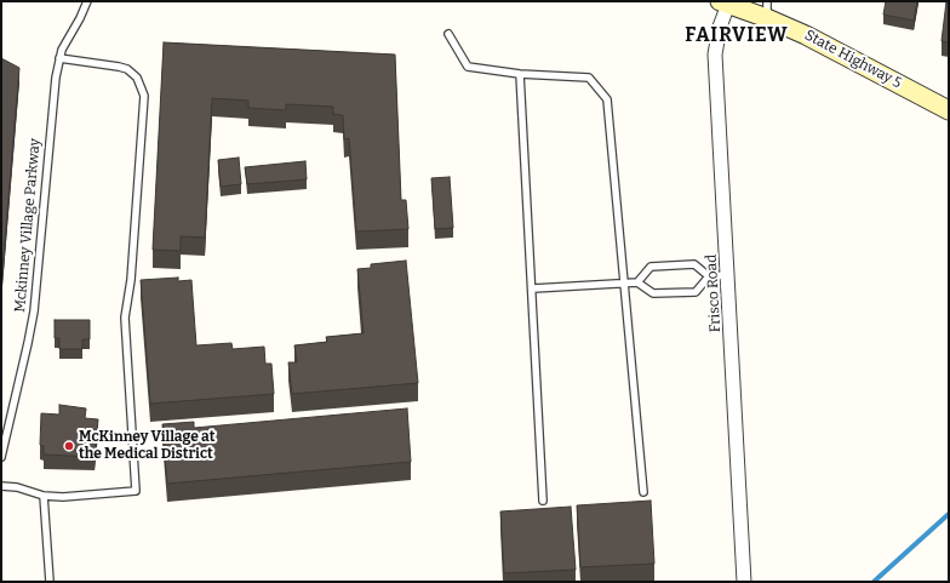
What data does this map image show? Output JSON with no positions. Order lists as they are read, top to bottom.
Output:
{
  "streets": {
    "main road": ["State Highway 5"],
    "street": ["Frisco Road"],
    "lane": ["Mckinney Village Parkway"]
  },
  "crossings": [
    ["State Highway 5", "Frisco Road"]
  ],
  "districts": ["FAIRVIEW"],
  "places": ["McKinney Village at the Medical District"]
}
